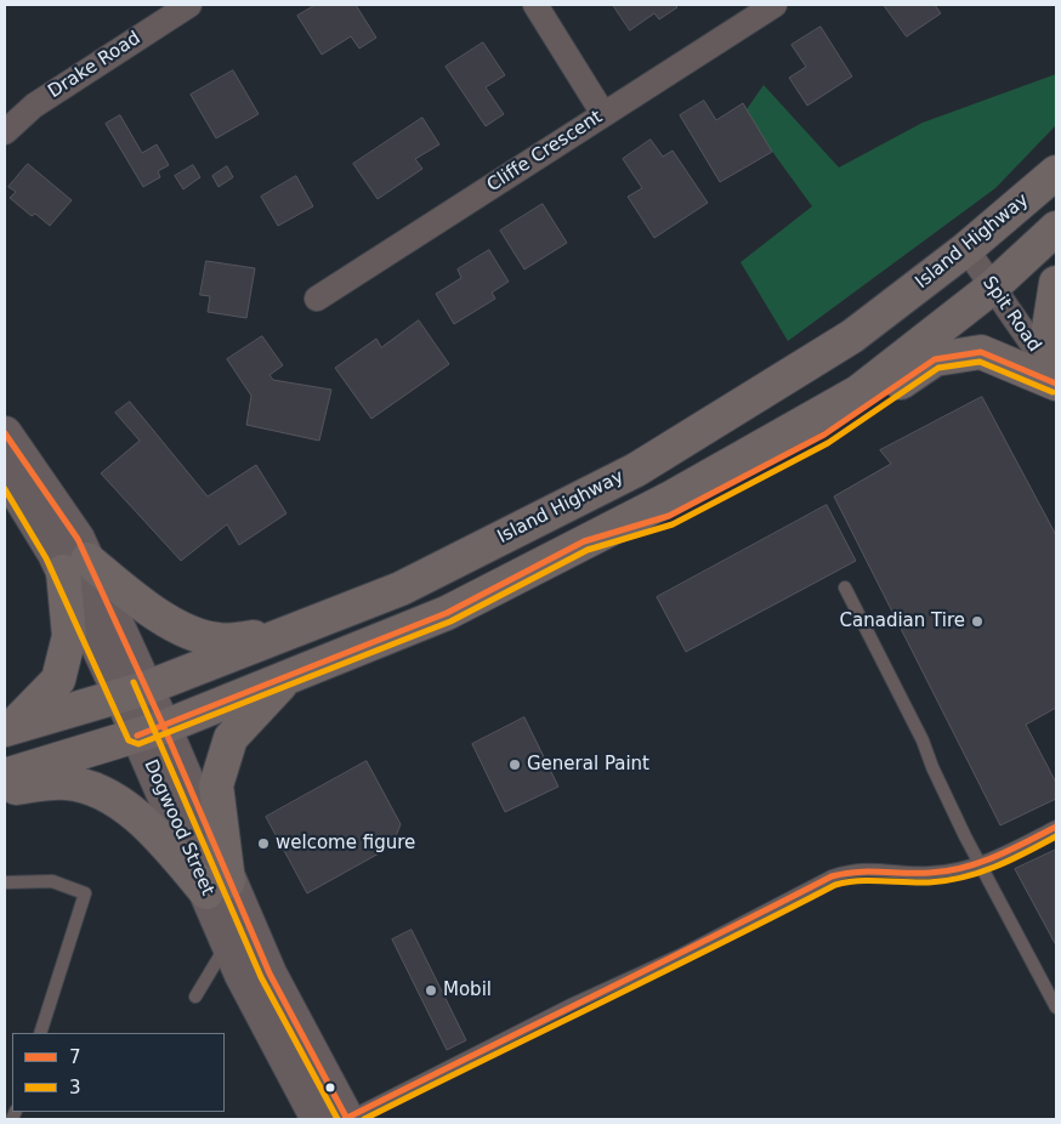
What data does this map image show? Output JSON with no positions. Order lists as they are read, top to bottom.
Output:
{
  "streets": {
    "main road": ["Island Highway"],
    "street": [
      "Drake Road",
      "Cliffe Crescent",
      "Spit Road",
      "Dogwood Street"
    ]
  },
  "crossings": [
    ["Island Highway", "Spit Road"],
    ["Island Highway", "Dogwood Street"]
  ],
  "places": [
    "Canadian Tire",
    "General Paint",
    "welcome figure",
    "Mobil"
  ],
  "lines": ["transit line 7", "transit line 3"],
  "legend": ["7", "3"]
}
